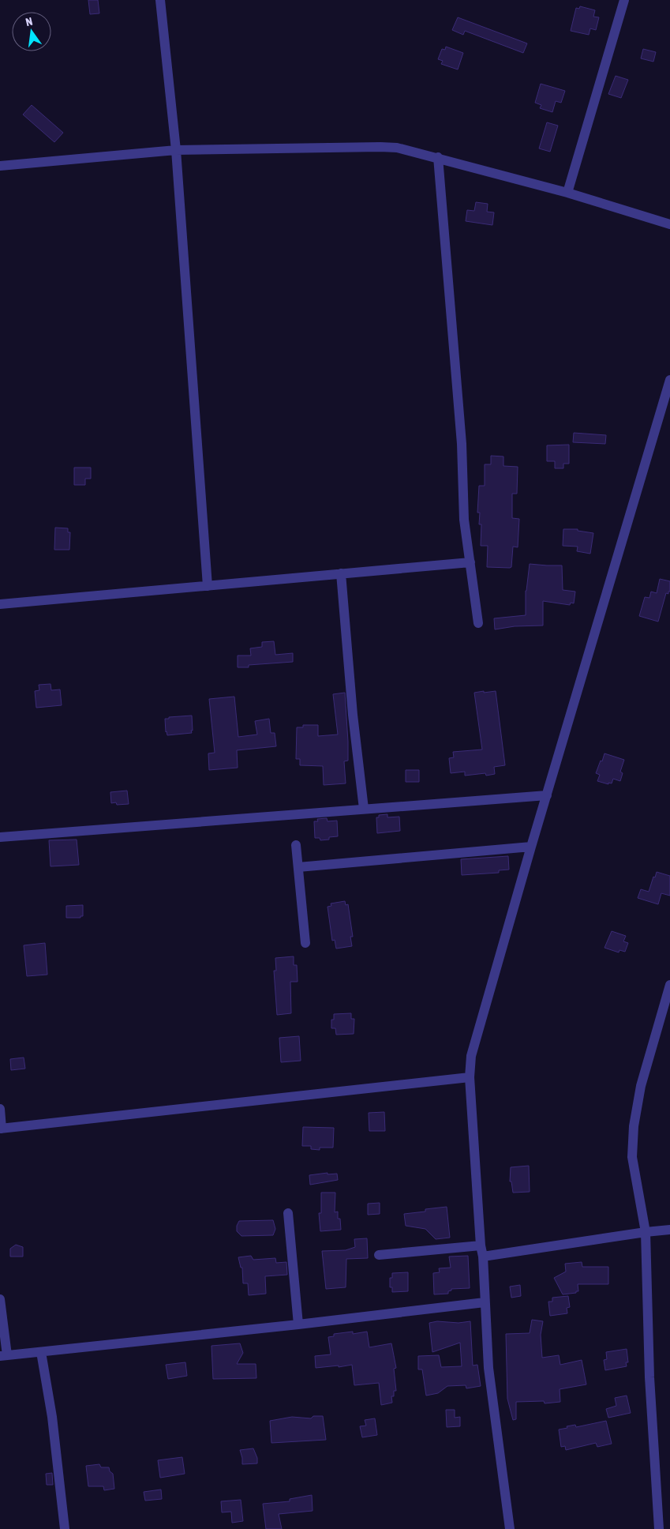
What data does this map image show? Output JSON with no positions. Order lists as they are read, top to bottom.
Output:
{
  "north": "top"
}
